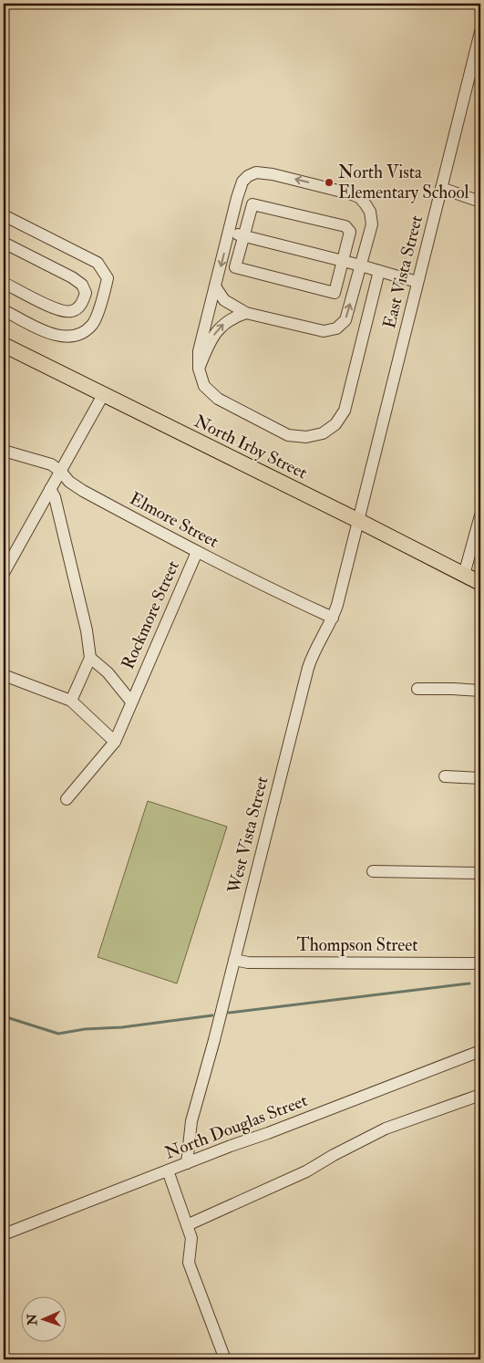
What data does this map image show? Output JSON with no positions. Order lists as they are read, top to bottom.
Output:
{
  "streets": {
    "main road": ["North Irby Street"],
    "street": [
      "East Vista Street",
      "Elmore Street",
      "Rockmore Street",
      "West Vista Street",
      "Thompson Street",
      "North Douglas Street"
    ]
  },
  "crossings": [
    ["East Vista Street", "North Irby Street"],
    ["East Vista Street", "West Vista Street"],
    ["North Irby Street", "West Vista Street"],
    ["Elmore Street", "Rockmore Street"],
    ["Elmore Street", "West Vista Street"],
    ["West Vista Street", "Thompson Street"],
    ["West Vista Street", "North Douglas Street"]
  ],
  "places": ["North Vista Elementary School"],
  "north": "left"
}
